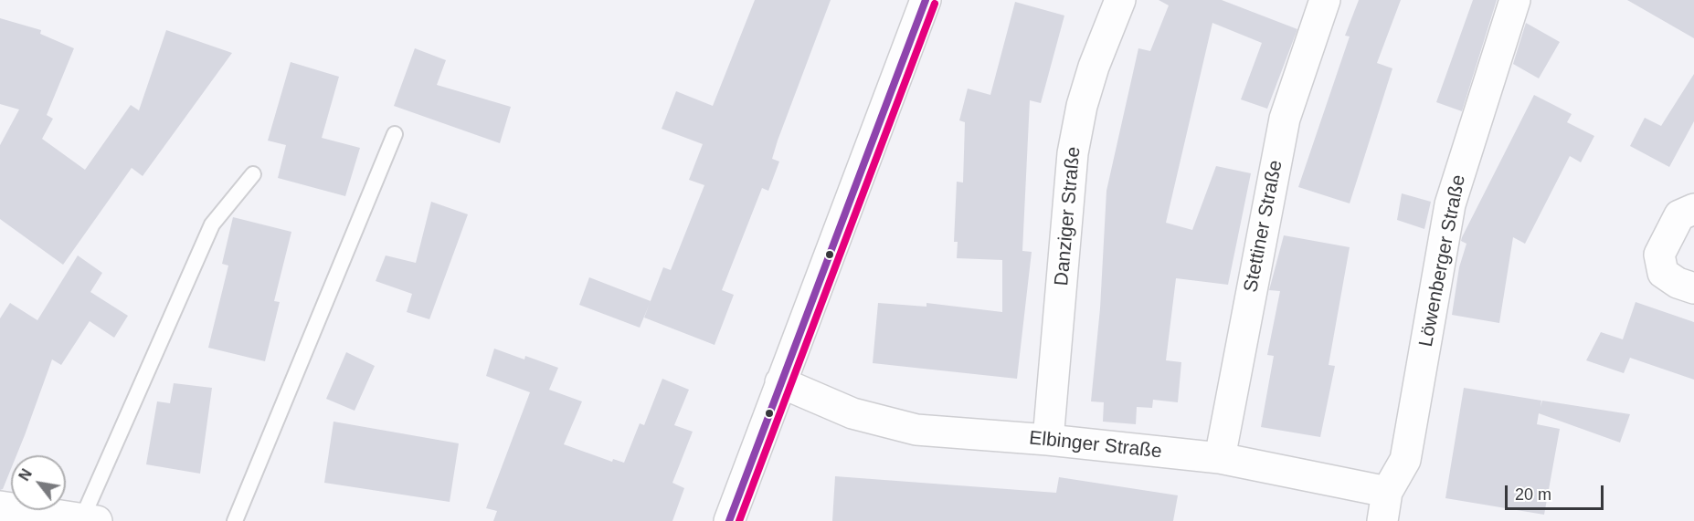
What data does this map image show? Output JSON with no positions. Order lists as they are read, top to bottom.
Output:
{
  "streets": {
    "street": [
      "Danziger Straße",
      "Stettiner Straße",
      "Löwenberger Straße",
      "Elbinger Straße"
    ]
  },
  "crossings": [
    ["Danziger Straße", "Elbinger Straße"],
    ["Stettiner Straße", "Elbinger Straße"],
    ["Löwenberger Straße", "Elbinger Straße"]
  ],
  "scale_bar": "20 m",
  "north": "top left"
}
